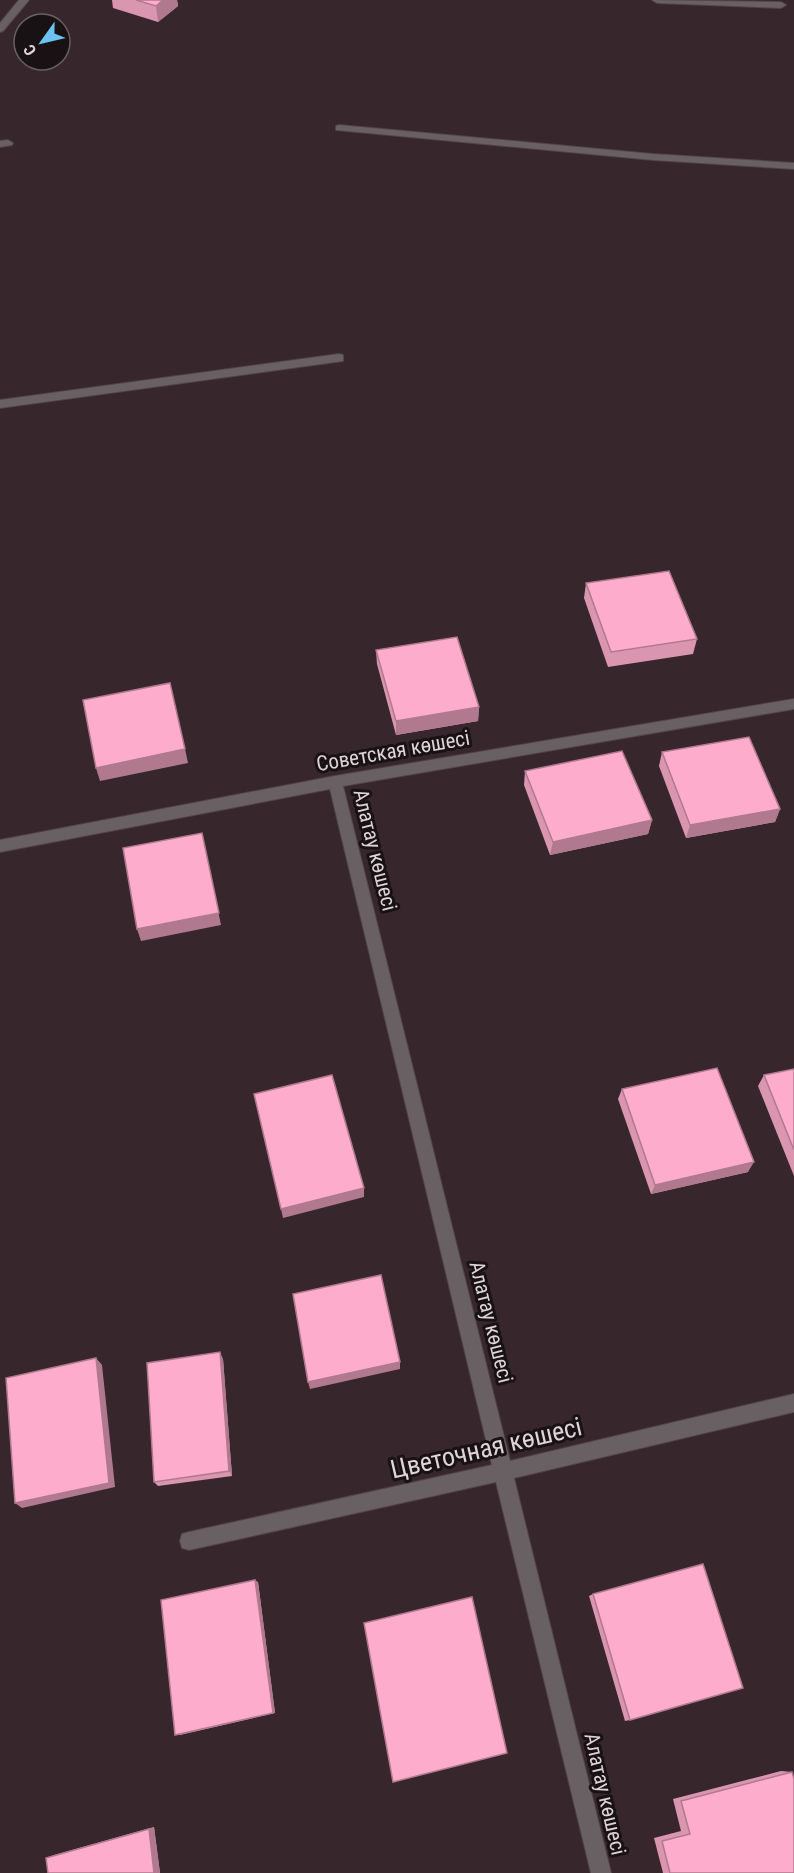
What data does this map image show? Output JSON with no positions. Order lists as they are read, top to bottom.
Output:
{
  "streets": {
    "street": ["Советская көшесі", "Алатау көшесі", "Цветочная көшесі"]
  },
  "crossings": [
    ["Советская көшесі", "Алатау көшесі"],
    ["Алатау көшесі", "Цветочная көшесі"]
  ],
  "north": "bottom left"
}
